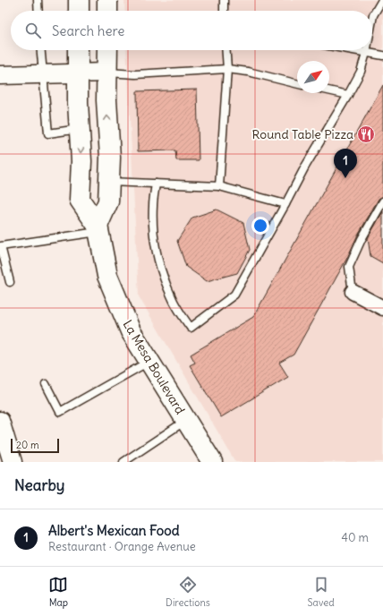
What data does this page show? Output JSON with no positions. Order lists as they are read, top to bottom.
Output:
{
  "streets": {
    "main road": ["La Mesa Boulevard"]
  },
  "places": {
    "restaurant": ["Round Table Pizza"]
  },
  "scale_bar": "20 m",
  "north": "top right",
  "page": {
    "search": "Search here",
    "pins": "1",
    "scale": "20 m",
    "heading": "Nearby",
    "list": [
      {
        "mark": "1",
        "name": "Albert's Mexican Food",
        "note": "Restaurant · Orange Avenue",
        "value": "40 m"
      }
    ],
    "nav": ["Map", "Directions", "Saved"]
  }
}
